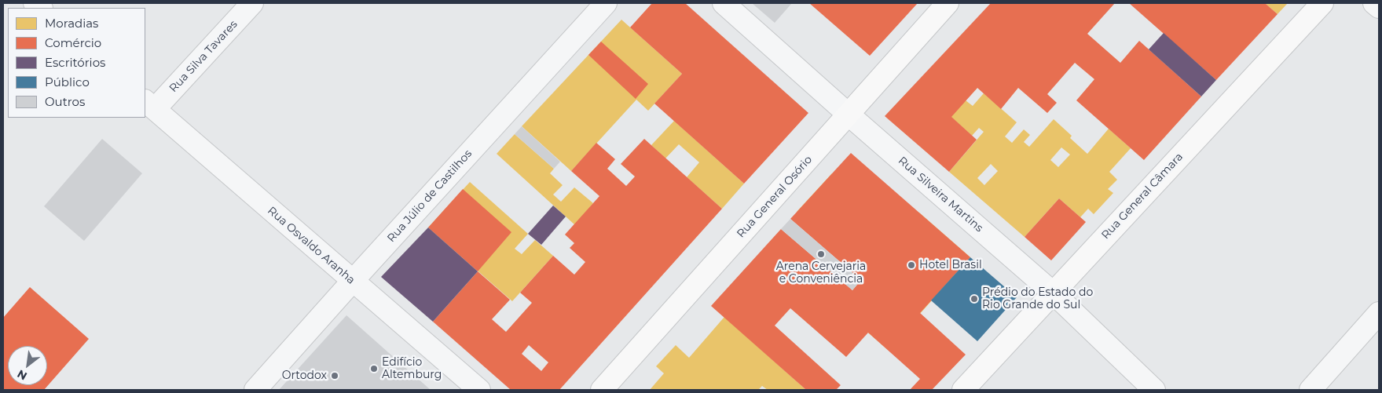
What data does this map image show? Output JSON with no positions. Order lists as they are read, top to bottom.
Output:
{
  "streets": {
    "main road": ["Rua General Câmara", "Rua General Osório"],
    "street": [
      "Rua Silva Tavares",
      "Rua Silveira Martins",
      "Rua Júlio de Castilhos",
      "Rua Osvaldo Aranha"
    ]
  },
  "crossings": [
    ["Rua Silva Tavares", "Rua Osvaldo Aranha"],
    ["Rua Silveira Martins", "Rua General Câmara"],
    ["Rua Silveira Martins", "Rua General Osório"],
    ["Rua Júlio de Castilhos", "Rua Osvaldo Aranha"]
  ],
  "places": [
    "Arena Cervejaria e Conveniência",
    "Hotel Brasil",
    "Prédio do Estado do Rio Grande do Sul",
    "Edifício Altemburg",
    "Ortodox"
  ],
  "legend": [
    "Moradias",
    "Comércio",
    "Escritórios",
    "Público",
    "Outros"
  ],
  "north": "bottom left"
}
